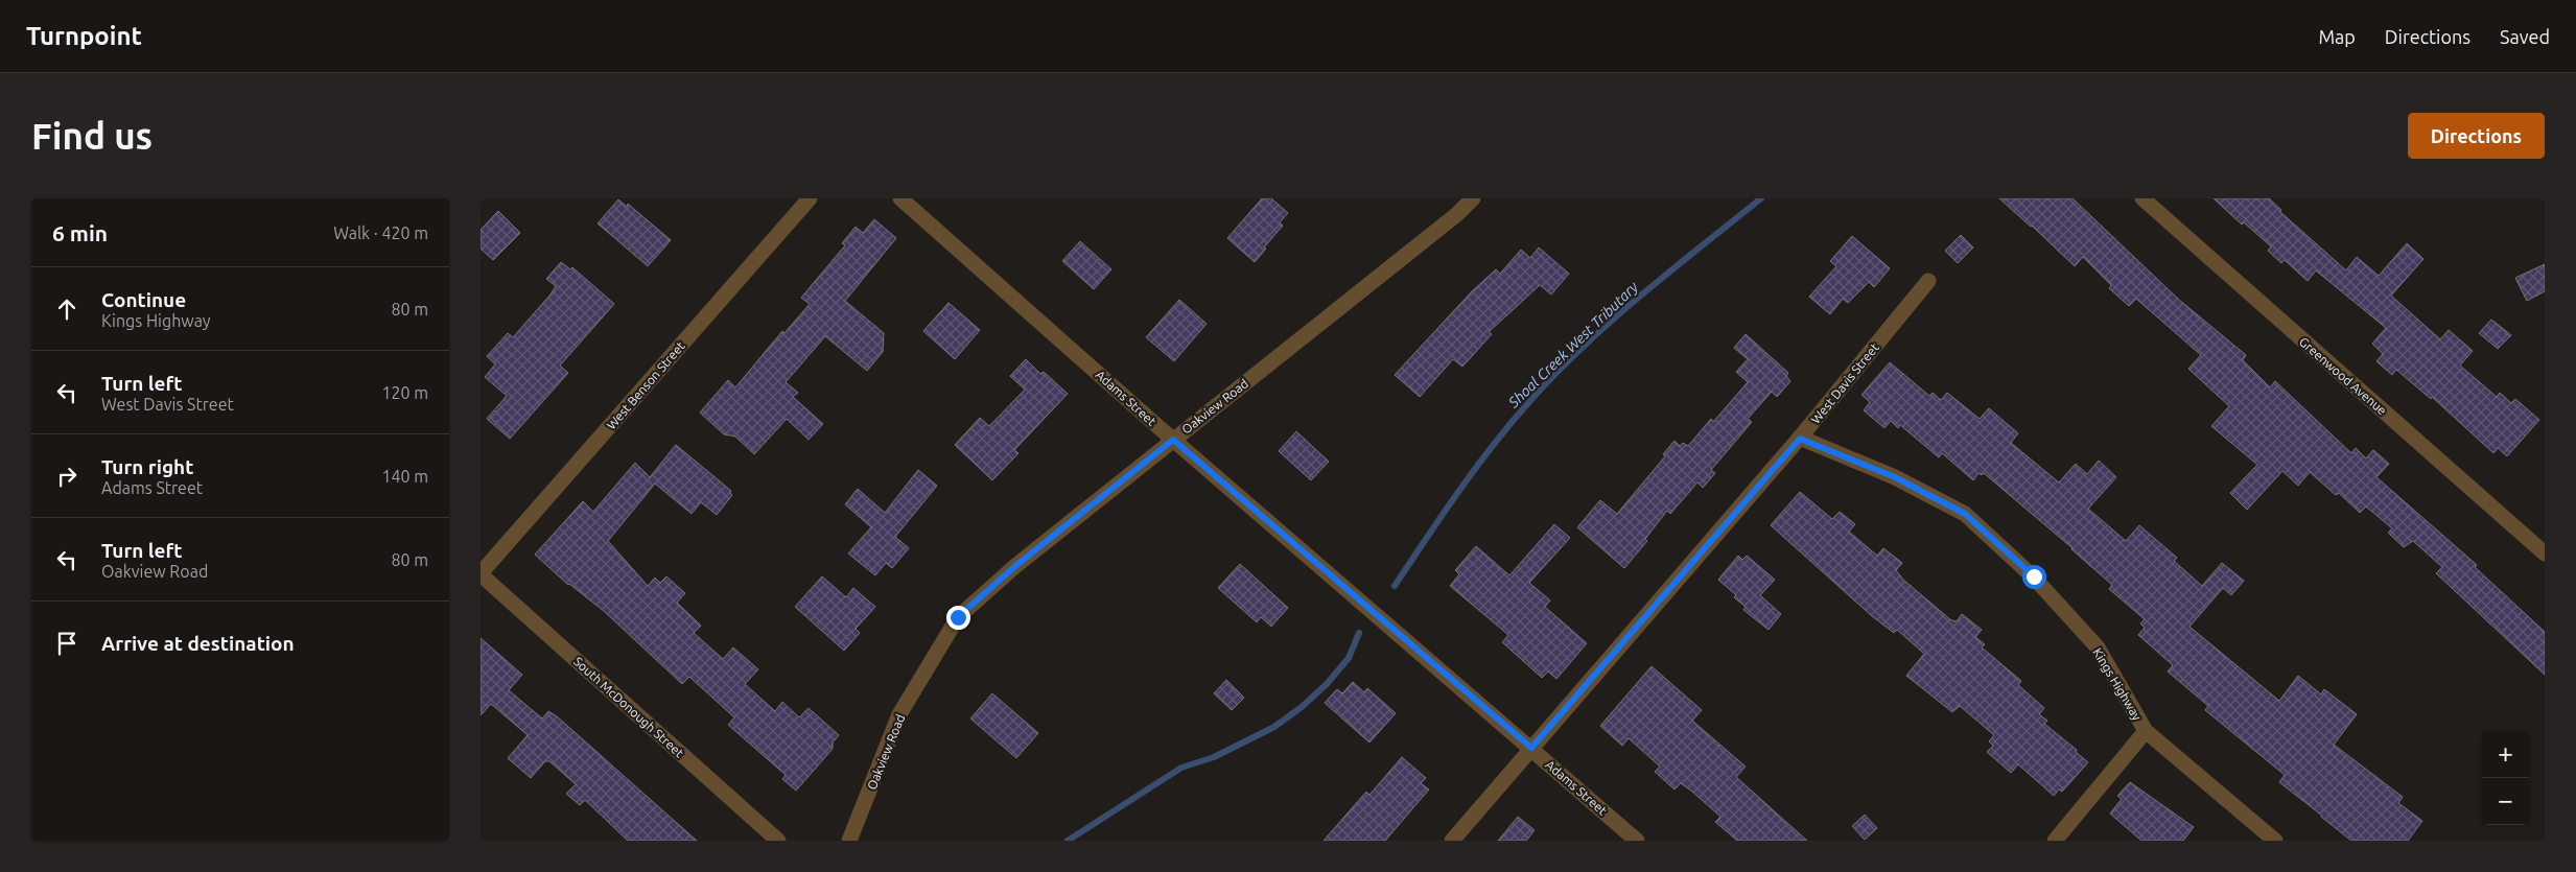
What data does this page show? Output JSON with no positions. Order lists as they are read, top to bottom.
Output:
{
  "streets": {
    "street": [
      "Greenwood Avenue",
      "West Davis Street",
      "West Benson Street",
      "Adams Street",
      "Oakview Road",
      "Kings Highway",
      "South McDonough Street"
    ]
  },
  "crossings": [
    ["West Davis Street", "Adams Street"],
    ["West Davis Street", "Kings Highway"],
    ["West Benson Street", "South McDonough Street"],
    ["Adams Street", "Oakview Road"]
  ],
  "water": ["Shoal Creek West Tributary"],
  "page": {
    "header": "Turnpoint",
    "nav": ["Map", "Directions", "Saved"],
    "buttons": "Directions",
    "title": "Find us",
    "heading": ["6 min", "Walk · 420 m"],
    "list": [
      ["Continue", "Kings Highway", "80 m"],
      ["Turn left", "West Davis Street", "120 m"],
      ["Turn right", "Adams Street", "140 m"],
      ["Turn left", "Oakview Road", "80 m"],
      "Arrive at destination"
    ],
    "map_buttons": ["+", "−"]
  }
}
